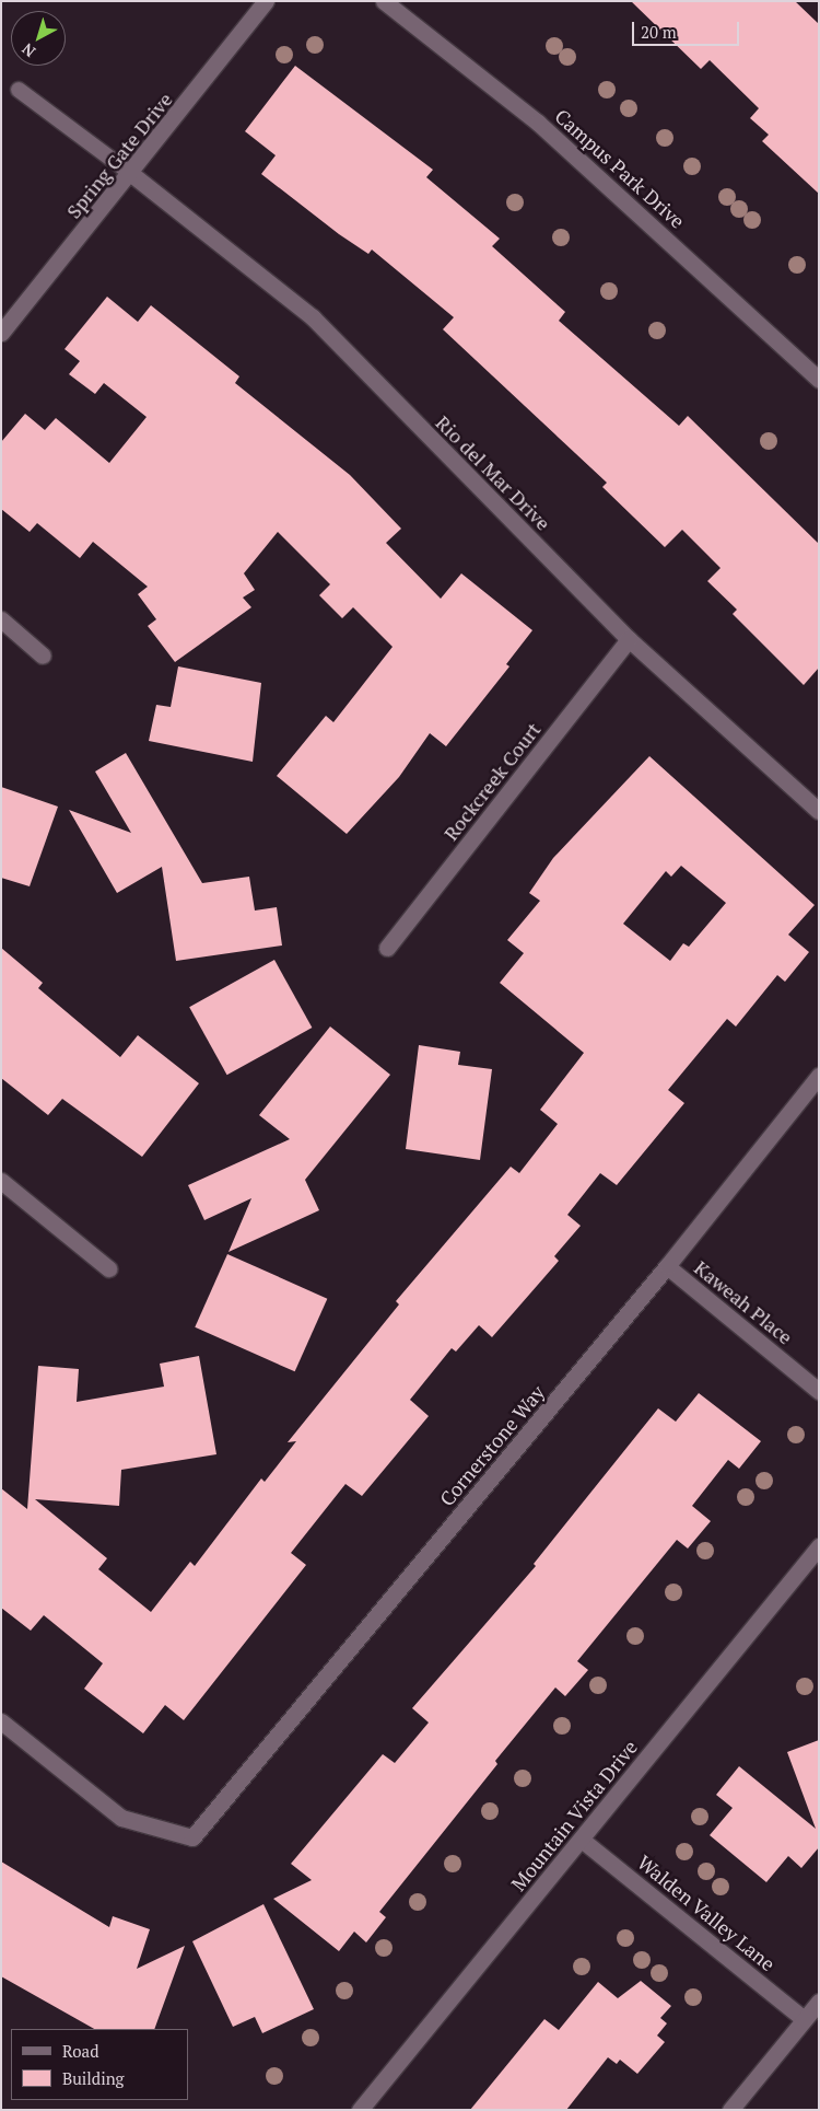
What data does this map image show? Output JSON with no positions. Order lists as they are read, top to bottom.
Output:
{
  "streets": {
    "street": [
      "Spring Gate Drive",
      "Campus Park Drive",
      "Rio del Mar Drive",
      "Rockcreek Court",
      "Kaweah Place",
      "Cornerstone Way",
      "Mountain Vista Drive",
      "Walden Valley Lane"
    ]
  },
  "crossings": [
    ["Spring Gate Drive", "Rio del Mar Drive"],
    ["Rio del Mar Drive", "Rockcreek Court"],
    ["Kaweah Place", "Cornerstone Way"],
    ["Mountain Vista Drive", "Walden Valley Lane"]
  ],
  "legend": ["Road", "Building"],
  "scale_bar": "20 m",
  "north": "bottom left"
}
